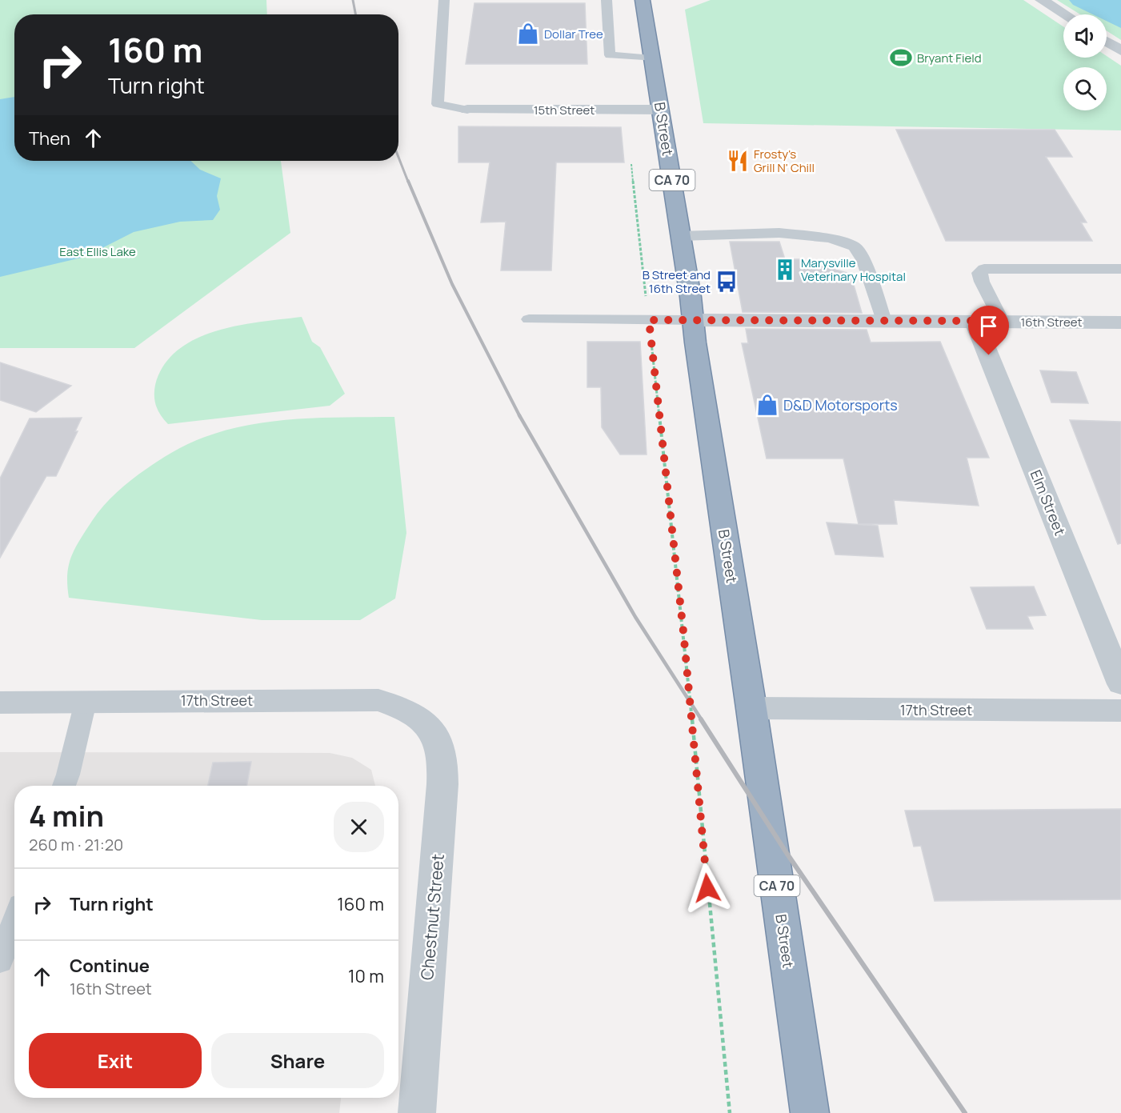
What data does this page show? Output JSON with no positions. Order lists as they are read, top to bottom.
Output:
{
  "streets": {
    "highway": ["B Street", "CA 70"],
    "street": [
      "15th Street",
      "16th Street",
      "Elm Street",
      "17th Street",
      "Chestnut Street"
    ]
  },
  "crossings": [
    ["15th Street", "B Street"],
    ["B Street", "16th Street"],
    ["B Street", "17th Street"],
    ["16th Street", "Elm Street"],
    ["17th Street", "Chestnut Street"]
  ],
  "parks": ["East Ellis Lake"],
  "places": {
    "shop": ["Dollar Tree", "D&D Motorsports"],
    "sports": ["Bryant Field"],
    "restaurant": ["Frosty's Grill N' Chill"],
    "building": ["Marysville Veterinary Hospital"],
    "bus stop": ["B Street and 16th Street"]
  },
  "page": {
    "turn": ["160 m", "Turn right"],
    "then": "Then",
    "heading": ["4 min", "260 m · 21:20"],
    "list": [
      {
        "name": "Turn right",
        "value": "160 m"
      },
      {
        "name": "Continue",
        "note": "16th Street",
        "value": "10 m"
      }
    ],
    "buttons": ["Exit", "Share"]
  }
}
